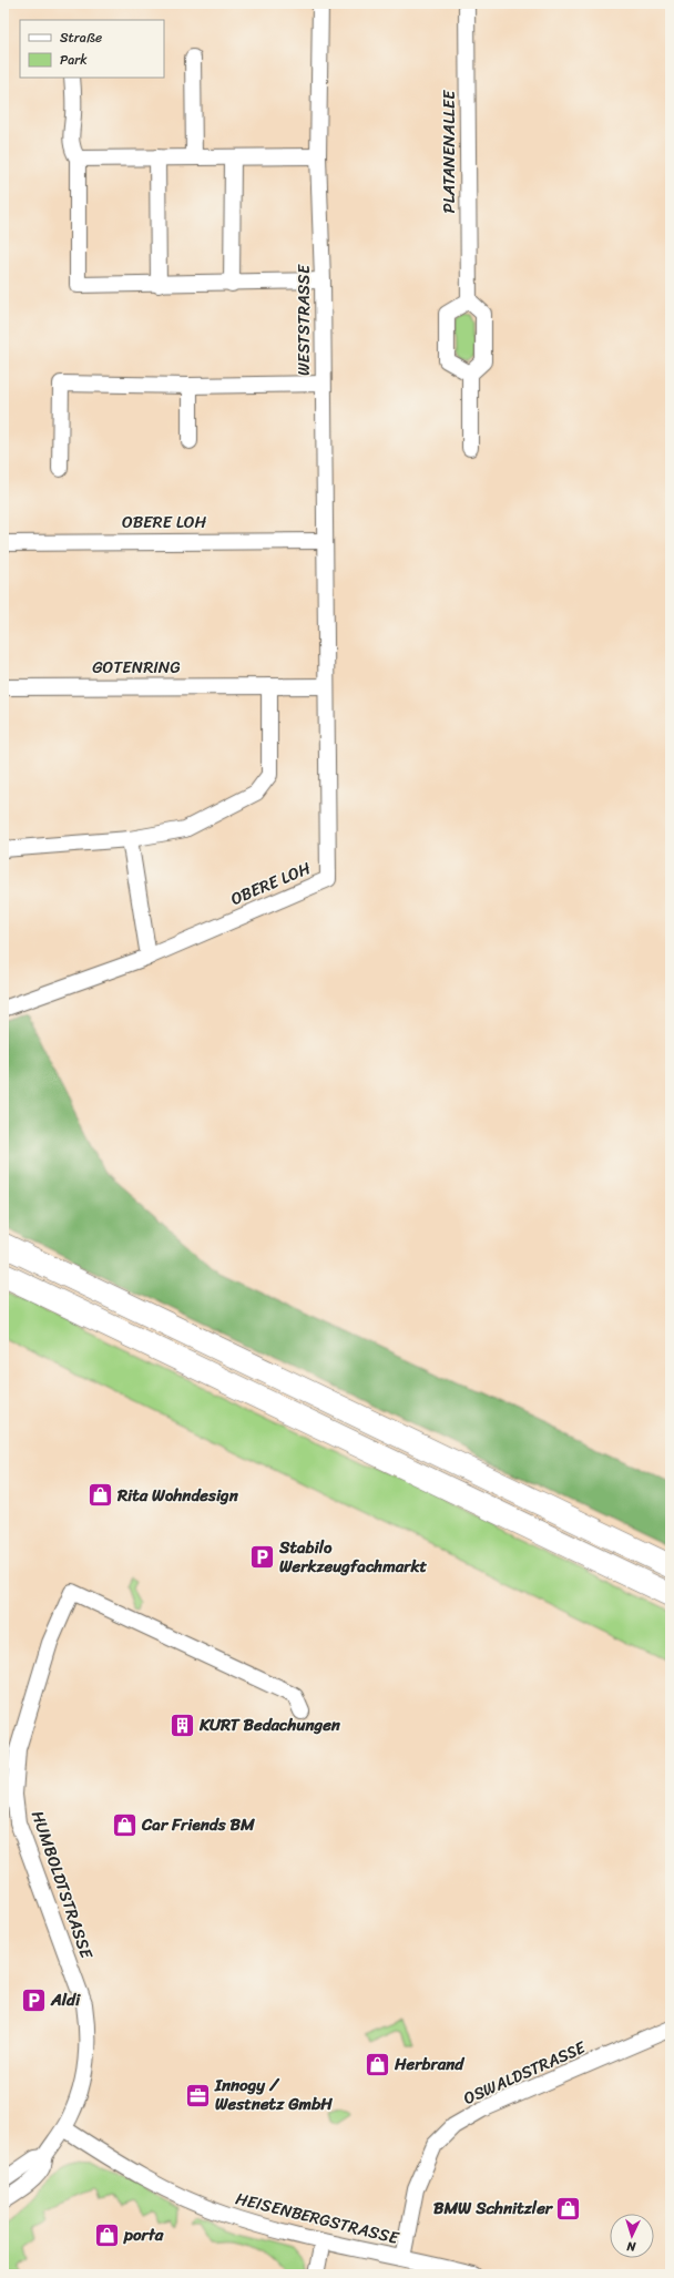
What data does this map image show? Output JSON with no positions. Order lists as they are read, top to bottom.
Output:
{
  "streets": {
    "street": [
      "PLATANENALLEE",
      "WESTSTRASSE",
      "OBERE LOH",
      "GOTENRING",
      "HUMBOLDTSTRASSE",
      "OSWALDSTRASSE",
      "HEISENBERGSTRASSE"
    ]
  },
  "crossings": [
    ["WESTSTRASSE", "OBERE LOH"],
    ["OBERE LOH", "GOTENRING"],
    ["HUMBOLDTSTRASSE", "HEISENBERGSTRASSE"],
    ["OSWALDSTRASSE", "HEISENBERGSTRASSE"]
  ],
  "places": {
    "shop": [
      "Rita Wohndesign",
      "Car Friends BM",
      "Herbrand",
      "BMW Schnitzler",
      "porta"
    ],
    "parking": ["Stabilo Werkzeugfachmarkt", "Aldi"],
    "building": ["KURT Bedachungen"],
    "office": ["Innogy / Westnetz GmbH"]
  },
  "legend": ["Straße", "Park"],
  "north": "bottom"
}
